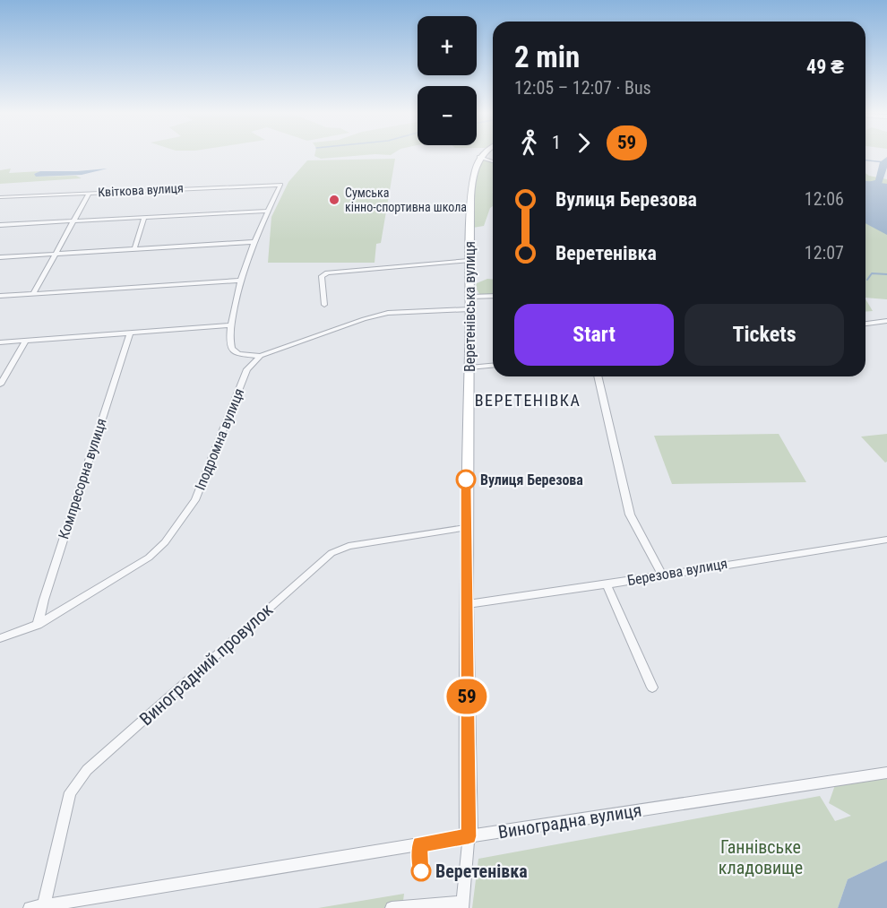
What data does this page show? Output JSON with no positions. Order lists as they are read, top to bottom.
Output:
{
  "streets": {
    "street": [
      "Квіткова вулиця",
      "Веретенівська вулиця",
      "Іподромна вулиця",
      "Компресорна вулиця",
      "Березова вулиця",
      "Виноградний провулок",
      "Виноградна вулиця"
    ]
  },
  "crossings": [
    ["Веретенівська вулиця", "Березова вулиця"],
    ["Веретенівська вулиця", "Виноградний провулок"],
    ["Веретенівська вулиця", "Виноградна вулиця"],
    ["Іподромна вулиця", "Компресорна вулиця"],
    ["Виноградний провулок", "Виноградна вулиця"]
  ],
  "districts": ["ВЕРЕТЕНІВКА"],
  "parks": ["Ганнівське кладовище"],
  "places": ["Сумська кінно-спортивна школа", "Вулиця Березова", "Веретенівка"],
  "lines": ["bus line 59"],
  "page": {
    "on_map": "59",
    "map_buttons": ["+", "−"],
    "heading": ["2 min", "12:05 – 12:07 · Bus", "49 ₴"],
    "legs": ["1", "59"],
    "list": [
      {
        "name": "Вулиця Березова",
        "value": "12:06"
      },
      {
        "name": "Веретенівка",
        "value": "12:07"
      }
    ],
    "buttons": ["Start", "Tickets"]
  }
}
